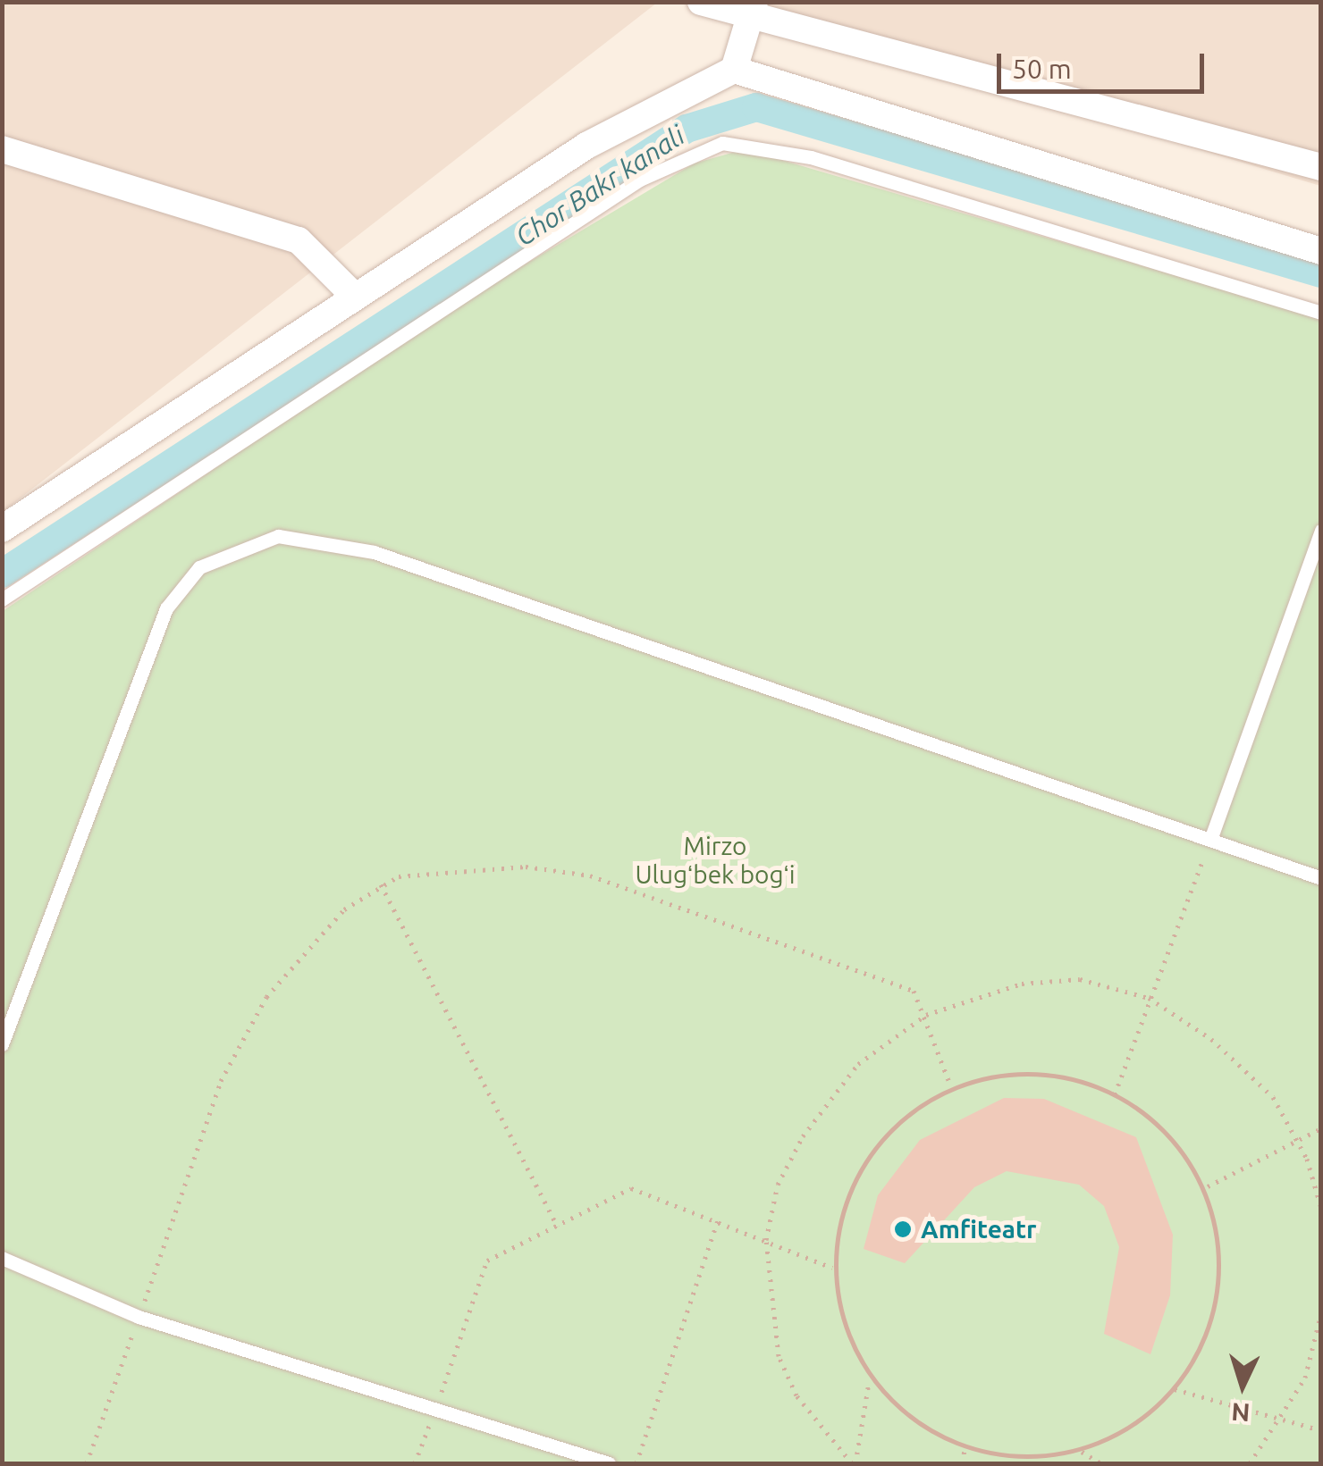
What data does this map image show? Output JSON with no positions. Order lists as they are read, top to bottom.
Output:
{
  "water": ["Chor Bakr kanali"],
  "parks": ["Mirzo Ulugʻbek bogʻi"],
  "places": ["Amfiteatr"],
  "scale_bar": "50 m",
  "north": "bottom"
}
